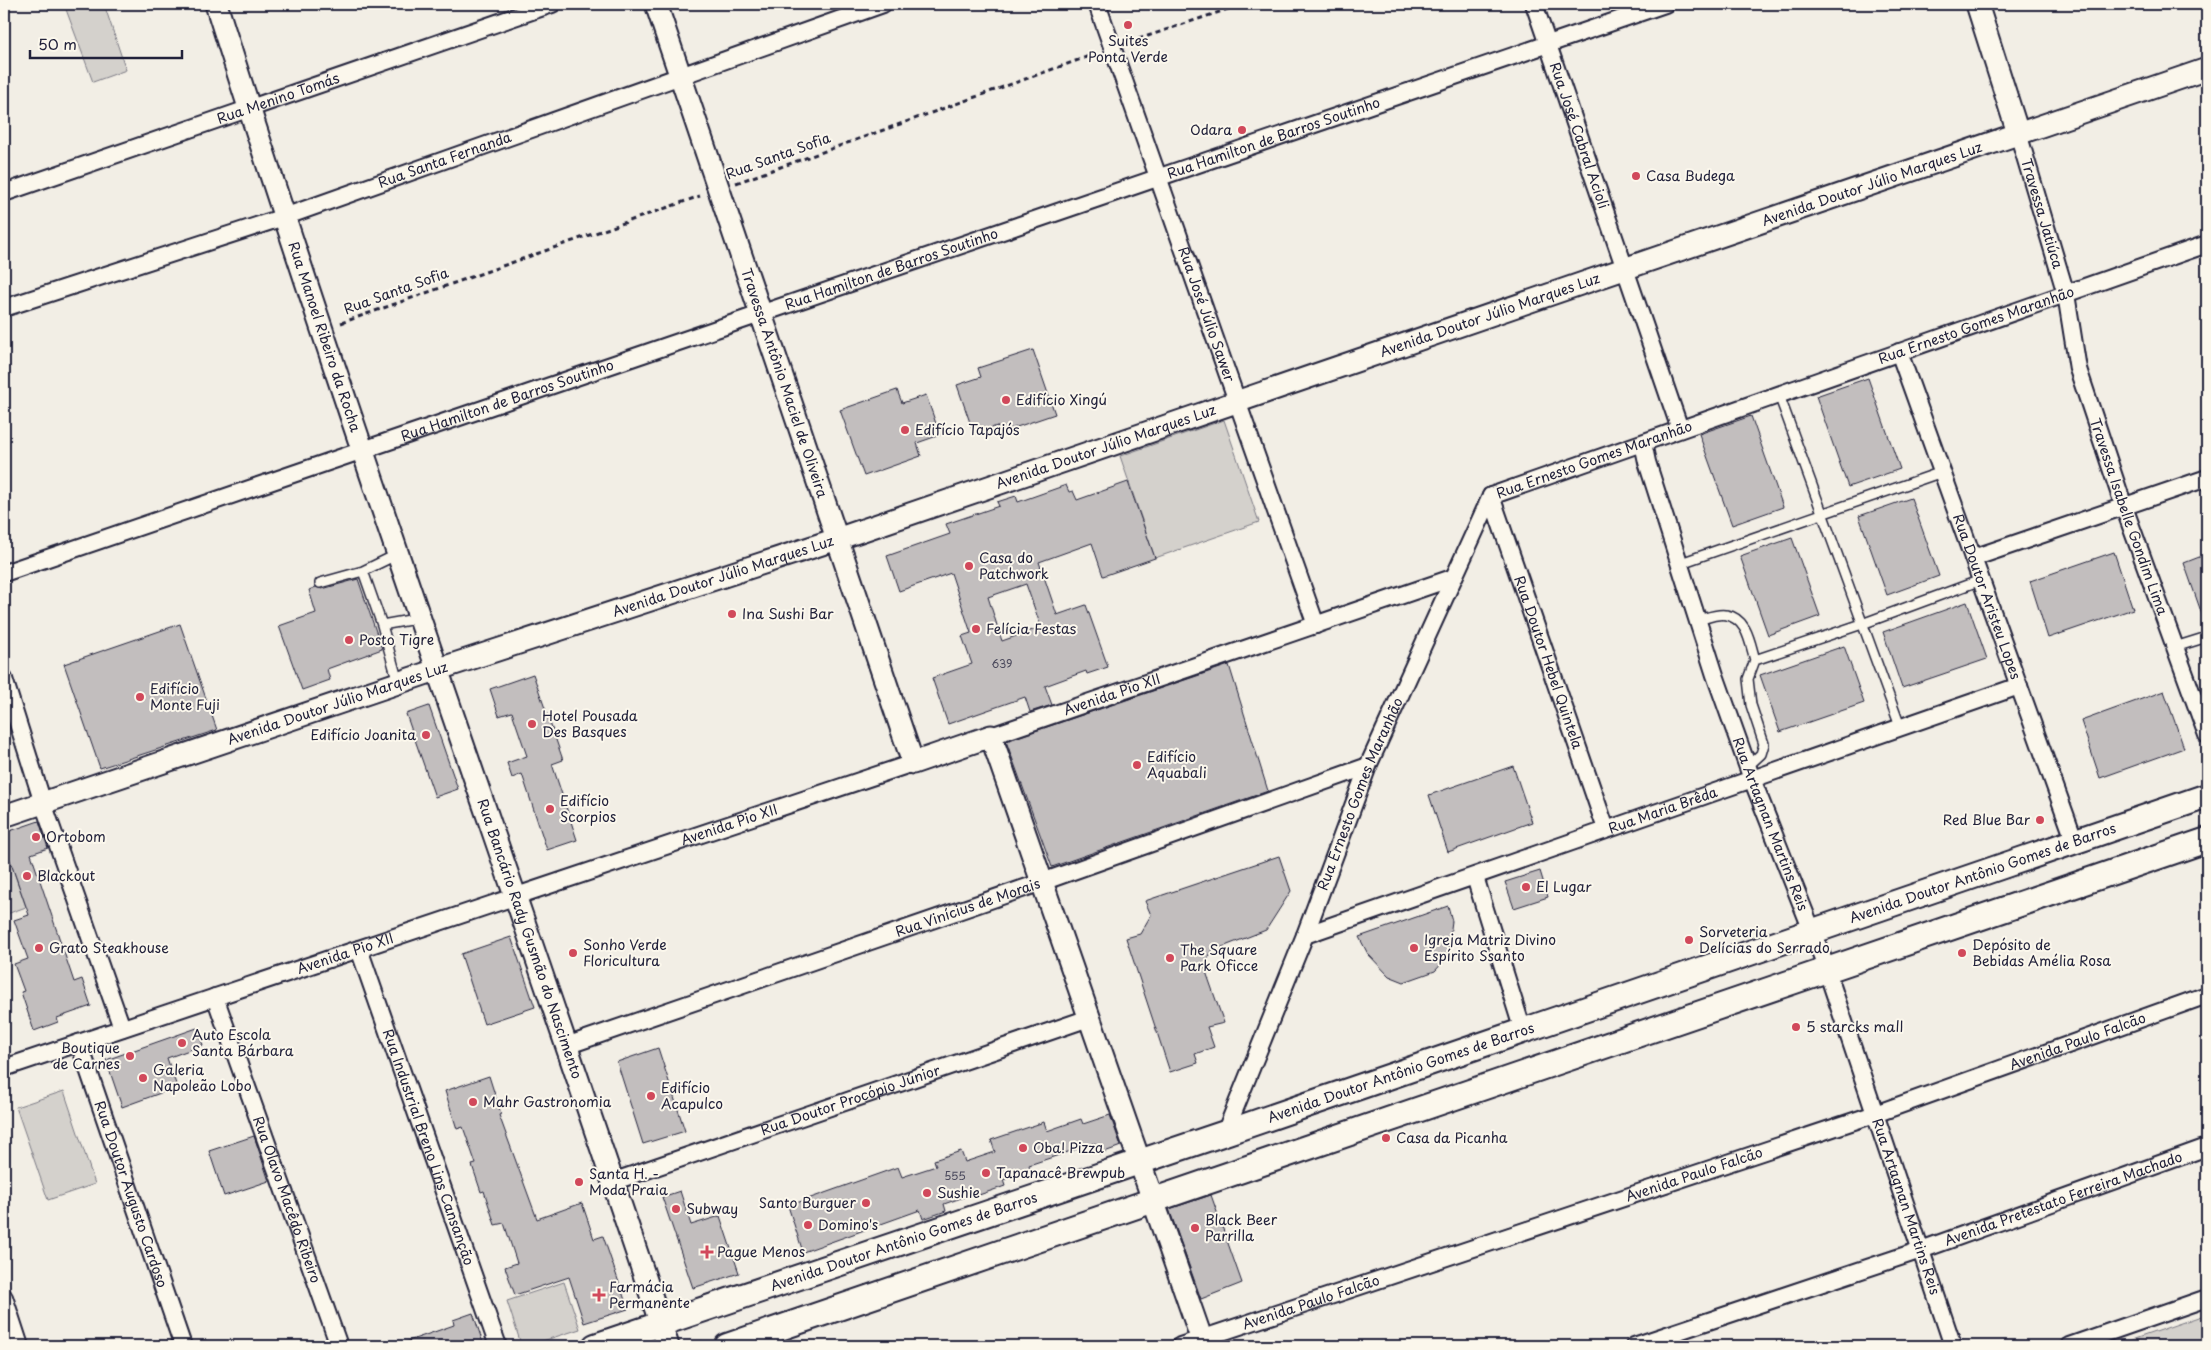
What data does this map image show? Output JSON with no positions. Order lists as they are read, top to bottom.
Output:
{
  "streets": {
    "main road": ["Avenida Doutor Antônio Gomes de Barros"],
    "street": [
      "Rua Menino Tomás",
      "Rua José Cabral Acioli",
      "Rua Hamilton de Barros Soutinho",
      "Rua Santa Fernanda",
      "Avenida Doutor Júlio Marques Luz",
      "Travessa Jatiúca",
      "Rua José Júlio Sawer",
      "Rua Ernesto Gomes Maranhão",
      "Rua Manoel Ribeiro da Rocha",
      "Travessa Antônio Maciel de Oliveira",
      "Travessa Isabelle Gondim Lima",
      "Rua Doutor Aristeu Lopes",
      "Rua Doutor Hebel Quintela",
      "Avenida Pio XII",
      "Rua Maria Brêda",
      "Rua Artagnan Martins Reis",
      "Rua Vinícius de Morais",
      "Rua Bancário Rady Gusmão do Nascimento",
      "Avenida Paulo Falcão",
      "Rua Doutor Procópio Júnior",
      "Rua Industrial Breno Lins Cansanção",
      "Rua Doutor Augusto Cardoso",
      "Avenida Pretestato Ferreira Machado",
      "Rua Olavo Macêdo Ribeiro"
    ],
    "path": ["Rua Santa Sofia"]
  },
  "crossings": [
    ["Rua Menino Tomás", "Rua Manoel Ribeiro da Rocha"],
    ["Rua José Cabral Acioli", "Rua Hamilton de Barros Soutinho"],
    ["Rua José Cabral Acioli", "Avenida Doutor Júlio Marques Luz"],
    ["Rua Hamilton de Barros Soutinho", "Rua José Júlio Sawer"],
    ["Rua Hamilton de Barros Soutinho", "Rua Manoel Ribeiro da Rocha"],
    ["Rua Hamilton de Barros Soutinho", "Travessa Antônio Maciel de Oliveira"],
    ["Rua Santa Sofia", "Rua José Júlio Sawer"],
    ["Rua Santa Sofia", "Rua Manoel Ribeiro da Rocha"],
    ["Rua Santa Sofia", "Travessa Antônio Maciel de Oliveira"],
    ["Rua Santa Fernanda", "Rua Manoel Ribeiro da Rocha"],
    ["Rua Santa Fernanda", "Travessa Antônio Maciel de Oliveira"],
    ["Avenida Doutor Júlio Marques Luz", "Travessa Jatiúca"],
    ["Avenida Doutor Júlio Marques Luz", "Rua José Júlio Sawer"],
    ["Avenida Doutor Júlio Marques Luz", "Rua Manoel Ribeiro da Rocha"],
    ["Avenida Doutor Júlio Marques Luz", "Travessa Antônio Maciel de Oliveira"],
    ["Avenida Doutor Júlio Marques Luz", "Rua Bancário Rady Gusmão do Nascimento"],
    ["Travessa Jatiúca", "Rua Ernesto Gomes Maranhão"],
    ["Travessa Jatiúca", "Travessa Isabelle Gondim Lima"],
    ["Rua José Júlio Sawer", "Avenida Pio XII"],
    ["Rua Ernesto Gomes Maranhão", "Travessa Isabelle Gondim Lima"],
    ["Rua Ernesto Gomes Maranhão", "Rua Doutor Aristeu Lopes"],
    ["Rua Ernesto Gomes Maranhão", "Rua Doutor Hebel Quintela"],
    ["Rua Ernesto Gomes Maranhão", "Avenida Pio XII"],
    ["Rua Ernesto Gomes Maranhão", "Rua Maria Brêda"],
    ["Rua Ernesto Gomes Maranhão", "Rua Artagnan Martins Reis"],
    ["Rua Ernesto Gomes Maranhão", "Avenida Doutor Antônio Gomes de Barros"],
    ["Rua Ernesto Gomes Maranhão", "Rua Vinícius de Morais"],
    ["Rua Manoel Ribeiro da Rocha", "Rua Bancário Rady Gusmão do Nascimento"],
    ["Travessa Antônio Maciel de Oliveira", "Avenida Pio XII"],
    ["Rua Doutor Aristeu Lopes", "Rua Maria Brêda"],
    ["Rua Doutor Aristeu Lopes", "Avenida Doutor Antônio Gomes de Barros"],
    ["Rua Doutor Hebel Quintela", "Rua Maria Brêda"],
    ["Avenida Pio XII", "Rua Bancário Rady Gusmão do Nascimento"],
    ["Avenida Pio XII", "Rua Industrial Breno Lins Cansanção"],
    ["Avenida Pio XII", "Rua Doutor Augusto Cardoso"],
    ["Avenida Pio XII", "Rua Olavo Macêdo Ribeiro"],
    ["Rua Maria Brêda", "Rua Artagnan Martins Reis"],
    ["Rua Artagnan Martins Reis", "Avenida Doutor Antônio Gomes de Barros"],
    ["Rua Artagnan Martins Reis", "Avenida Paulo Falcão"],
    ["Rua Artagnan Martins Reis", "Avenida Pretestato Ferreira Machado"],
    ["Avenida Doutor Antônio Gomes de Barros", "Rua Bancário Rady Gusmão do Nascimento"],
    ["Rua Vinícius de Morais", "Rua Bancário Rady Gusmão do Nascimento"],
    ["Rua Bancário Rady Gusmão do Nascimento", "Rua Doutor Procópio Júnior"]
  ],
  "places": {
    "other": [
      "Suites Ponta Verde",
      "Odara",
      "Casa Budega",
      "Edifício Xingú",
      "Edifício Tapajós",
      "Casa do Patchwork",
      "Ina Sushi Bar",
      "Felícia Festas",
      "Posto Tigre",
      "Edifício Monte Fuji",
      "Hotel Pousada Des Basques",
      "Edifício Joanita",
      "Edifício Aquabali",
      "Edifício Scorpios",
      "Red Blue Bar",
      "Ortobom",
      "Blackout",
      "El Lugar",
      "Sorveteria Delícias do Serrado",
      "Grato Steakhouse",
      "Igreja Matriz Divino Espírito Ssanto",
      "Sonho Verde Floricultura",
      "Depósito de Bebidas Amélia Rosa",
      "The Square Park Oficce",
      "5 starcks mall",
      "Auto Escola Santa Bárbara",
      "Boutique de Carnes",
      "Galeria Napoleão Lobo",
      "Edifício Acapulco",
      "Mahr Gastronomia",
      "Casa da Picanha",
      "Oba! Pizza",
      "Tapanacê Brewpub",
      "Santa H. - Moda Praia",
      "Sushie",
      "Santo Burguer",
      "Subway",
      "Domino's",
      "Black Beer Parrilla"
    ],
    "health": ["Pague Menos", "Farmácia Permanente"]
  },
  "house_numbers": ["639", "555"],
  "scale_bar": "50 m"
}
